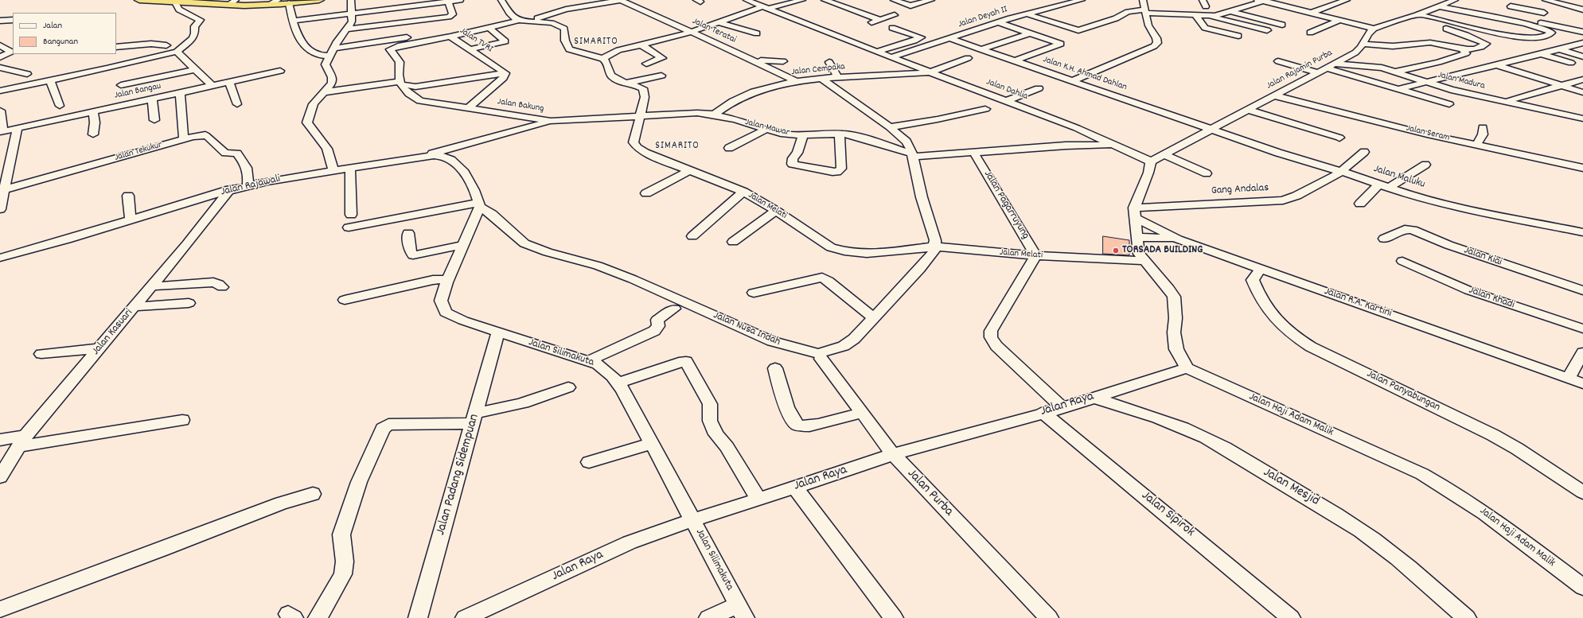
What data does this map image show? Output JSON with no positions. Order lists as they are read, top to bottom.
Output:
{
  "streets": {
    "street": [
      "Jalan Deyah II",
      "Jalan Teratai",
      "Jalan TVRI",
      "Jalan Cempaka",
      "Jalan Rajamin Purba",
      "Jalan K.H. Ahmad Dahlan",
      "Jalan Madura",
      "Jalan Dahlia",
      "Jalan Bangau",
      "Jalan Bakung",
      "Jalan Mawar",
      "Jalan Seram",
      "Jalan Tekukur",
      "Jalan Maluku",
      "Jalan Rajawali",
      "Gang Andalas",
      "Jalan Pagarruyung",
      "Jalan Melati",
      "Jalan Kiai",
      "Jalan Khadi",
      "Jalan R.A. Kartini",
      "Jalan Nusa Indah",
      "Jalan Kasuari",
      "Jalan Silimakuta",
      "Jalan Panyabungan",
      "Jalan Raya",
      "Jalan Haji Adam Malik",
      "Jalan Padang Sidempuan",
      "Jalan Mesjid",
      "Jalan Purba",
      "Jalan Sipirok"
    ]
  },
  "crossings": [
    ["Jalan Deyah II", "Jalan K.H. Ahmad Dahlan"],
    ["Jalan Deyah II", "Jalan Dahlia"],
    ["Jalan Teratai", "Jalan Cempaka"],
    ["Jalan Cempaka", "Jalan Dahlia"],
    ["Jalan Cempaka", "Jalan Mawar"],
    ["Jalan Rajamin Purba", "Jalan K.H. Ahmad Dahlan"],
    ["Jalan Rajamin Purba", "Jalan Madura"],
    ["Jalan Rajamin Purba", "Jalan Dahlia"],
    ["Jalan Rajamin Purba", "Jalan Seram"],
    ["Jalan Rajamin Purba", "Jalan Maluku"],
    ["Jalan K.H. Ahmad Dahlan", "Jalan Maluku"],
    ["Jalan Bakung", "Jalan Mawar"],
    ["Jalan Bakung", "Jalan Melati"],
    ["Jalan Mawar", "Jalan Melati"],
    ["Jalan Tekukur", "Jalan Rajawali"],
    ["Jalan Maluku", "Gang Andalas"],
    ["Jalan Rajawali", "Jalan Nusa Indah"],
    ["Jalan Rajawali", "Jalan Kasuari"],
    ["Jalan Rajawali", "Jalan Silimakuta"],
    ["Gang Andalas", "Jalan R.A. Kartini"],
    ["Jalan Pagarruyung", "Jalan Melati"],
    ["Jalan Melati", "Jalan Nusa Indah"],
    ["Jalan R.A. Kartini", "Jalan Panyabungan"],
    ["Jalan Nusa Indah", "Jalan Silimakuta"],
    ["Jalan Silimakuta", "Jalan Raya"],
    ["Jalan Silimakuta", "Jalan Padang Sidempuan"],
    ["Jalan Raya", "Jalan Haji Adam Malik"],
    ["Jalan Raya", "Jalan Mesjid"],
    ["Jalan Raya", "Jalan Purba"],
    ["Jalan Raya", "Jalan Sipirok"]
  ],
  "districts": ["SIMARITO", "SIMARITO"],
  "places": ["TORSADA BUILDING"],
  "legend": ["Jalan", "Bangunan"]
}
